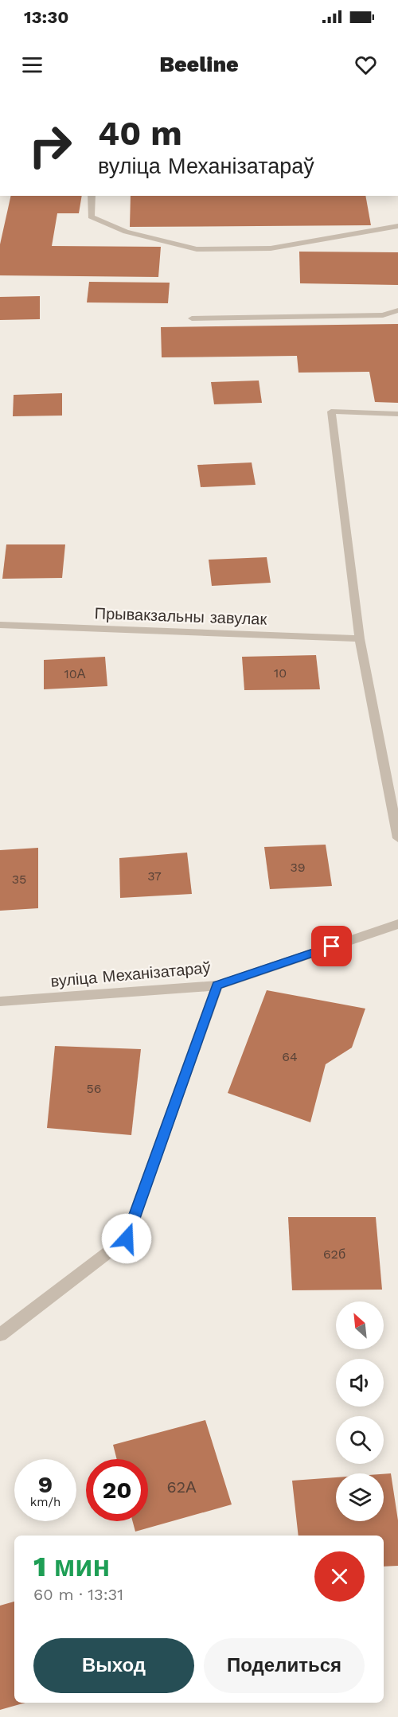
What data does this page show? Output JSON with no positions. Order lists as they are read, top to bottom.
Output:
{
  "streets": {
    "street": ["Прывакзальны завулак", "вуліца Механізатараў"]
  },
  "house_numbers": [
    "10",
    "10А",
    "39",
    "37",
    "35",
    "64",
    "56",
    "62б",
    "62А"
  ],
  "north": "top left",
  "page": {
    "status": "13:30",
    "header": "Beeline",
    "turn": ["40 m", "вуліца Механізатараў"],
    "speed": "9 km/h",
    "limit": "20",
    "heading": ["1 мин", "60 m · 13:31"],
    "buttons": ["Выход", "Поделиться"]
  }
}
